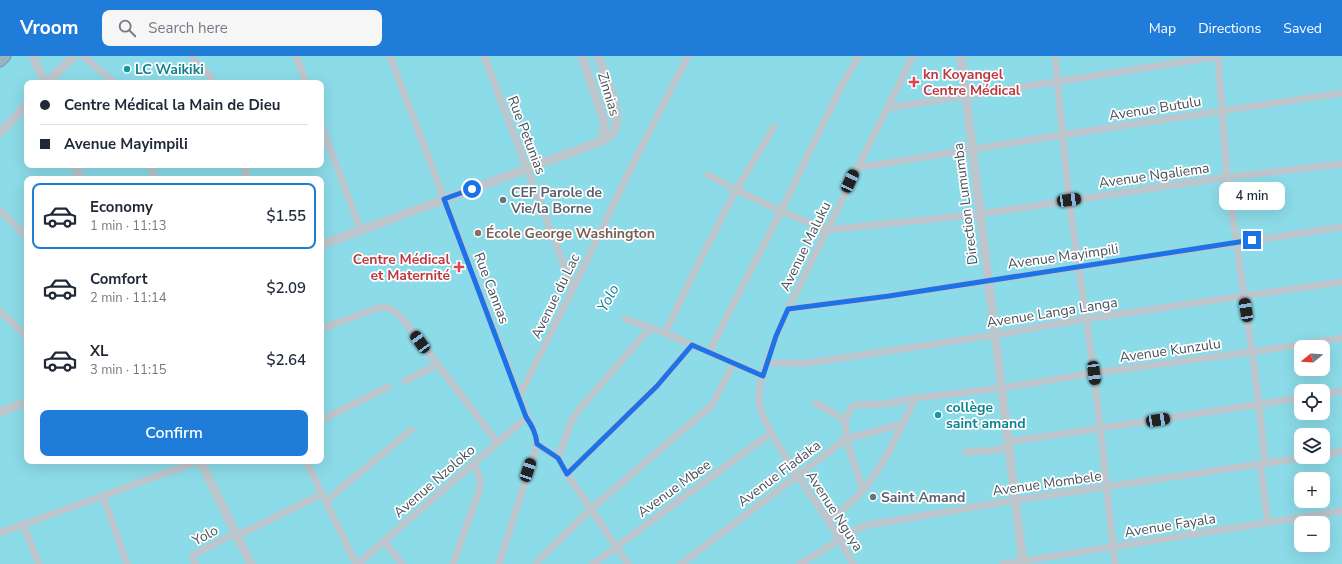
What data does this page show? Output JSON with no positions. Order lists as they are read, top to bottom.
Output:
{
  "streets": {
    "street": [
      "Zinnias",
      "Avenue Butulu",
      "Rue Petunias",
      "Avenue Ngaliema",
      "Direction Lumumba",
      "Avenue Maluku",
      "Avenue Mayimpili",
      "Rue Cannas",
      "Avenue du Lac",
      "Avenue Langa Langa",
      "Avenue Kunzulu",
      "Avenue Fiadaka",
      "Avenue Nzoloko",
      "Avenue Mombele",
      "Avenue Mbee",
      "Avenue Nguya",
      "Avenue Fayala",
      "Yolo"
    ]
  },
  "crossings": [
    ["Avenue Butulu", "Direction Lumumba"],
    ["Avenue Butulu", "Avenue Maluku"],
    ["Rue Petunias", "Avenue du Lac"],
    ["Avenue Ngaliema", "Direction Lumumba"],
    ["Avenue Ngaliema", "Avenue Maluku"],
    ["Direction Lumumba", "Avenue Mayimpili"],
    ["Direction Lumumba", "Avenue Langa Langa"],
    ["Direction Lumumba", "Avenue Kunzulu"],
    ["Direction Lumumba", "Avenue Mombele"],
    ["Direction Lumumba", "Avenue Fayala"],
    ["Avenue Maluku", "Avenue Mayimpili"],
    ["Avenue Maluku", "Avenue Langa Langa"],
    ["Avenue Maluku", "Avenue Nguya"],
    ["Rue Cannas", "Avenue du Lac"],
    ["Rue Cannas", "Avenue Nzoloko"],
    ["Avenue Langa Langa", "Avenue Nguya"],
    ["Avenue Fiadaka", "Avenue Nguya"],
    ["Avenue Mombele", "Avenue Nguya"],
    ["Avenue Mbee", "Avenue Nguya"]
  ],
  "water": ["Yolo"],
  "places": {
    "other": [
      "LC Waikiki",
      "CEF Parole de Vie/la Borne",
      "École George Washington",
      "collège saint amand",
      "Saint Amand"
    ],
    "health": ["kn Koyangel Centre Médical", "Centre Médical et Maternité"]
  },
  "north": "left",
  "page": {
    "header": "Vroom",
    "search": "Search here",
    "nav": ["Map", "Directions", "Saved"],
    "banner": ["Centre Médical la Main de Dieu", "Avenue Mayimpili"],
    "bubble": "4 min",
    "list": [
      {
        "name": "Economy",
        "note": "1 min · 11:13",
        "value": "$1.55"
      },
      {
        "name": "Comfort",
        "note": "2 min · 11:14",
        "value": "$2.09"
      },
      {
        "name": "XL",
        "note": "3 min · 11:15",
        "value": "$2.64"
      }
    ],
    "map_buttons": ["+", "−"],
    "buttons": "Confirm"
  }
}
